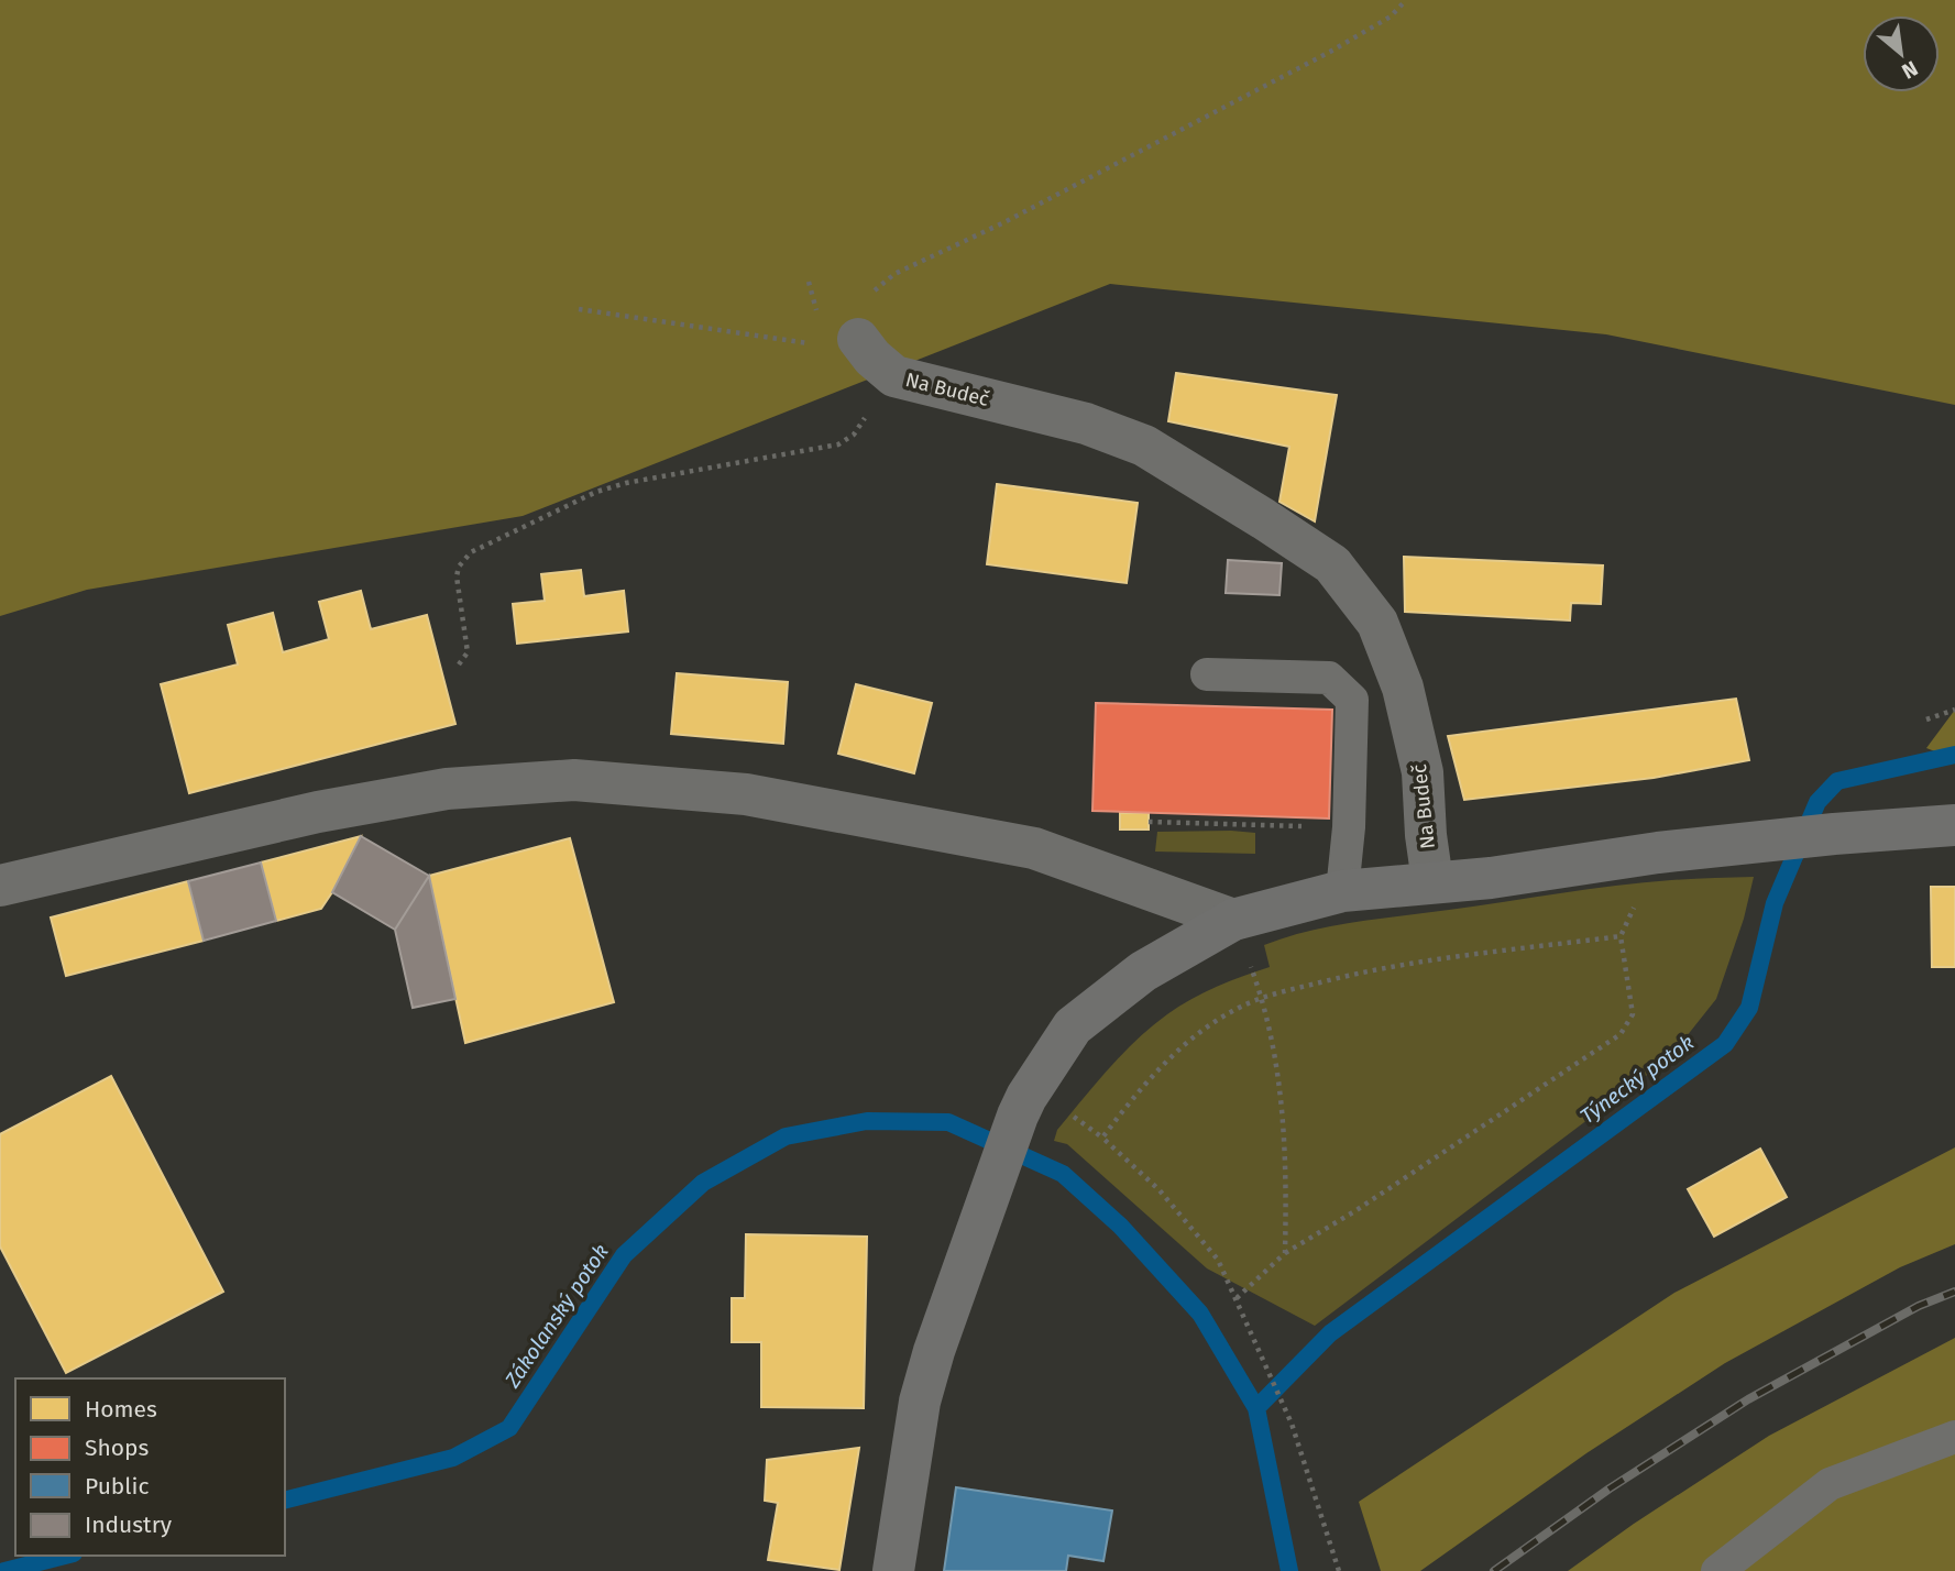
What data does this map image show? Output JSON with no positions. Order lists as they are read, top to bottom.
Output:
{
  "streets": {
    "street": ["Na Budeč"]
  },
  "water": ["Týnecký potok", "Zákolanský potok"],
  "legend": [
    "Homes",
    "Shops",
    "Public",
    "Industry"
  ],
  "north": "bottom right"
}
